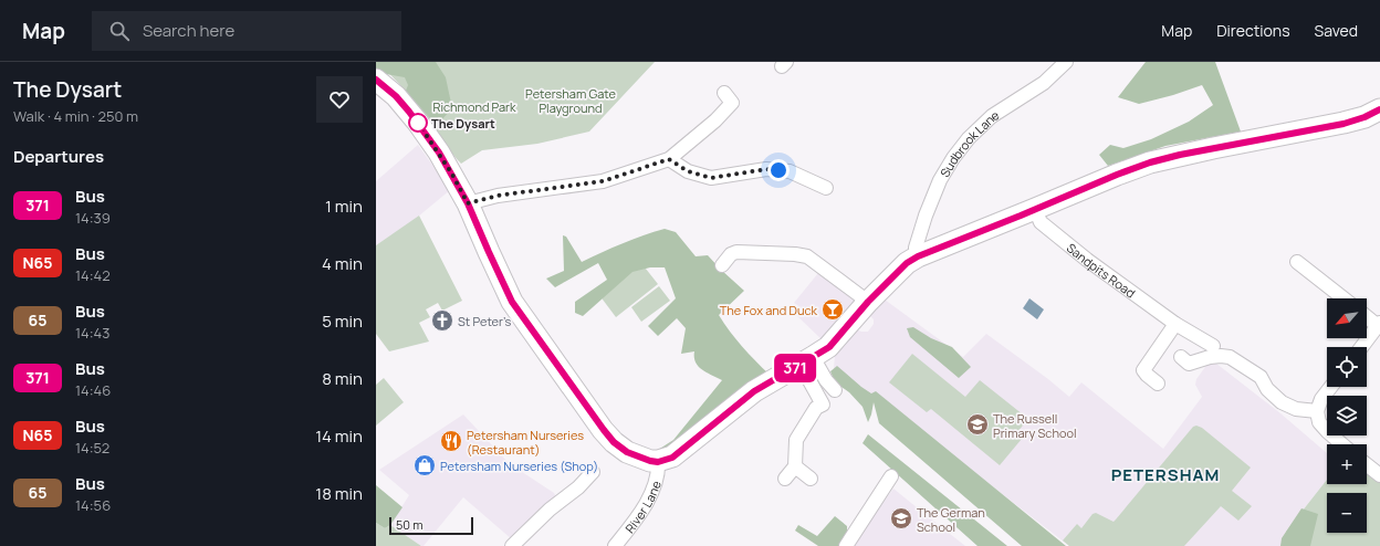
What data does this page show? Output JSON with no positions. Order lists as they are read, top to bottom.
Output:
{
  "streets": {
    "street": ["Sudbrook Lane", "Sandpits Road", "River Lane"]
  },
  "districts": ["PETERSHAM"],
  "parks": ["Petersham Gate Playground", "Richmond Park"],
  "places": {
    "other": ["The Dysart"],
    "bar": ["The Fox and Duck"],
    "church": ["St Peter’s"],
    "school or university": ["The Russell Primary School", "The German School"],
    "restaurant": ["Petersham Nurseries (Restaurant)"],
    "shop": ["Petersham Nurseries (Shop)"]
  },
  "lines": ["bus line 371"],
  "scale_bar": "50 m",
  "north": "bottom left",
  "page": {
    "header": "Map",
    "search": "Search here",
    "nav": ["Map", "Directions", "Saved"],
    "heading": [
      ["The Dysart", "Walk · 4 min · 250 m"],
      "Departures"
    ],
    "on_map": "371",
    "list": [
      {
        "mark": "371",
        "name": "Bus",
        "note": "14:39",
        "value": "1 min"
      },
      {
        "mark": "N65",
        "name": "Bus",
        "note": "14:42",
        "value": "4 min"
      },
      {
        "mark": "65",
        "name": "Bus",
        "note": "14:43",
        "value": "5 min"
      },
      {
        "mark": "371",
        "name": "Bus",
        "note": "14:46",
        "value": "8 min"
      },
      {
        "mark": "N65",
        "name": "Bus",
        "note": "14:52",
        "value": "14 min"
      },
      {
        "mark": "65",
        "name": "Bus",
        "note": "14:56",
        "value": "18 min"
      }
    ],
    "map_buttons": ["+", "−"],
    "scale": "50 m"
  }
}
